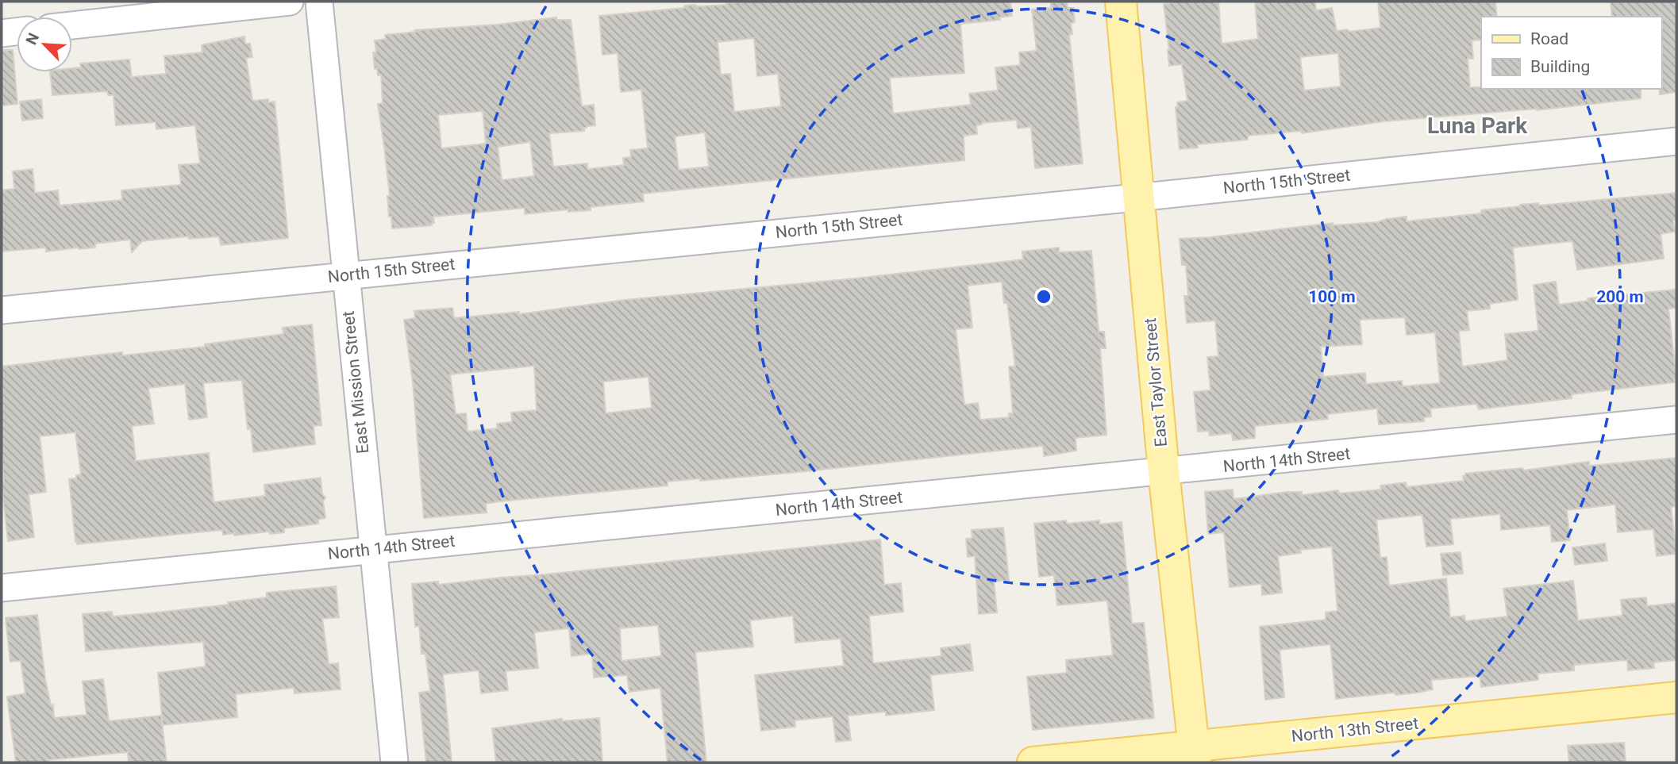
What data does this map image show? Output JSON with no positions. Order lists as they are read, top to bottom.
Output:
{
  "streets": {
    "main road": ["East Taylor Street", "North 13th Street"],
    "street": ["North 15th Street", "East Mission Street", "North 14th Street"]
  },
  "crossings": [
    ["North 15th Street", "East Mission Street"],
    ["North 15th Street", "East Taylor Street"],
    ["East Mission Street", "North 14th Street"],
    ["East Taylor Street", "North 14th Street"],
    ["East Taylor Street", "North 13th Street"]
  ],
  "districts": ["Luna Park"],
  "legend": ["Road", "Building"],
  "north": "top left",
  "rings": ["100 m", "200 m"]
}
